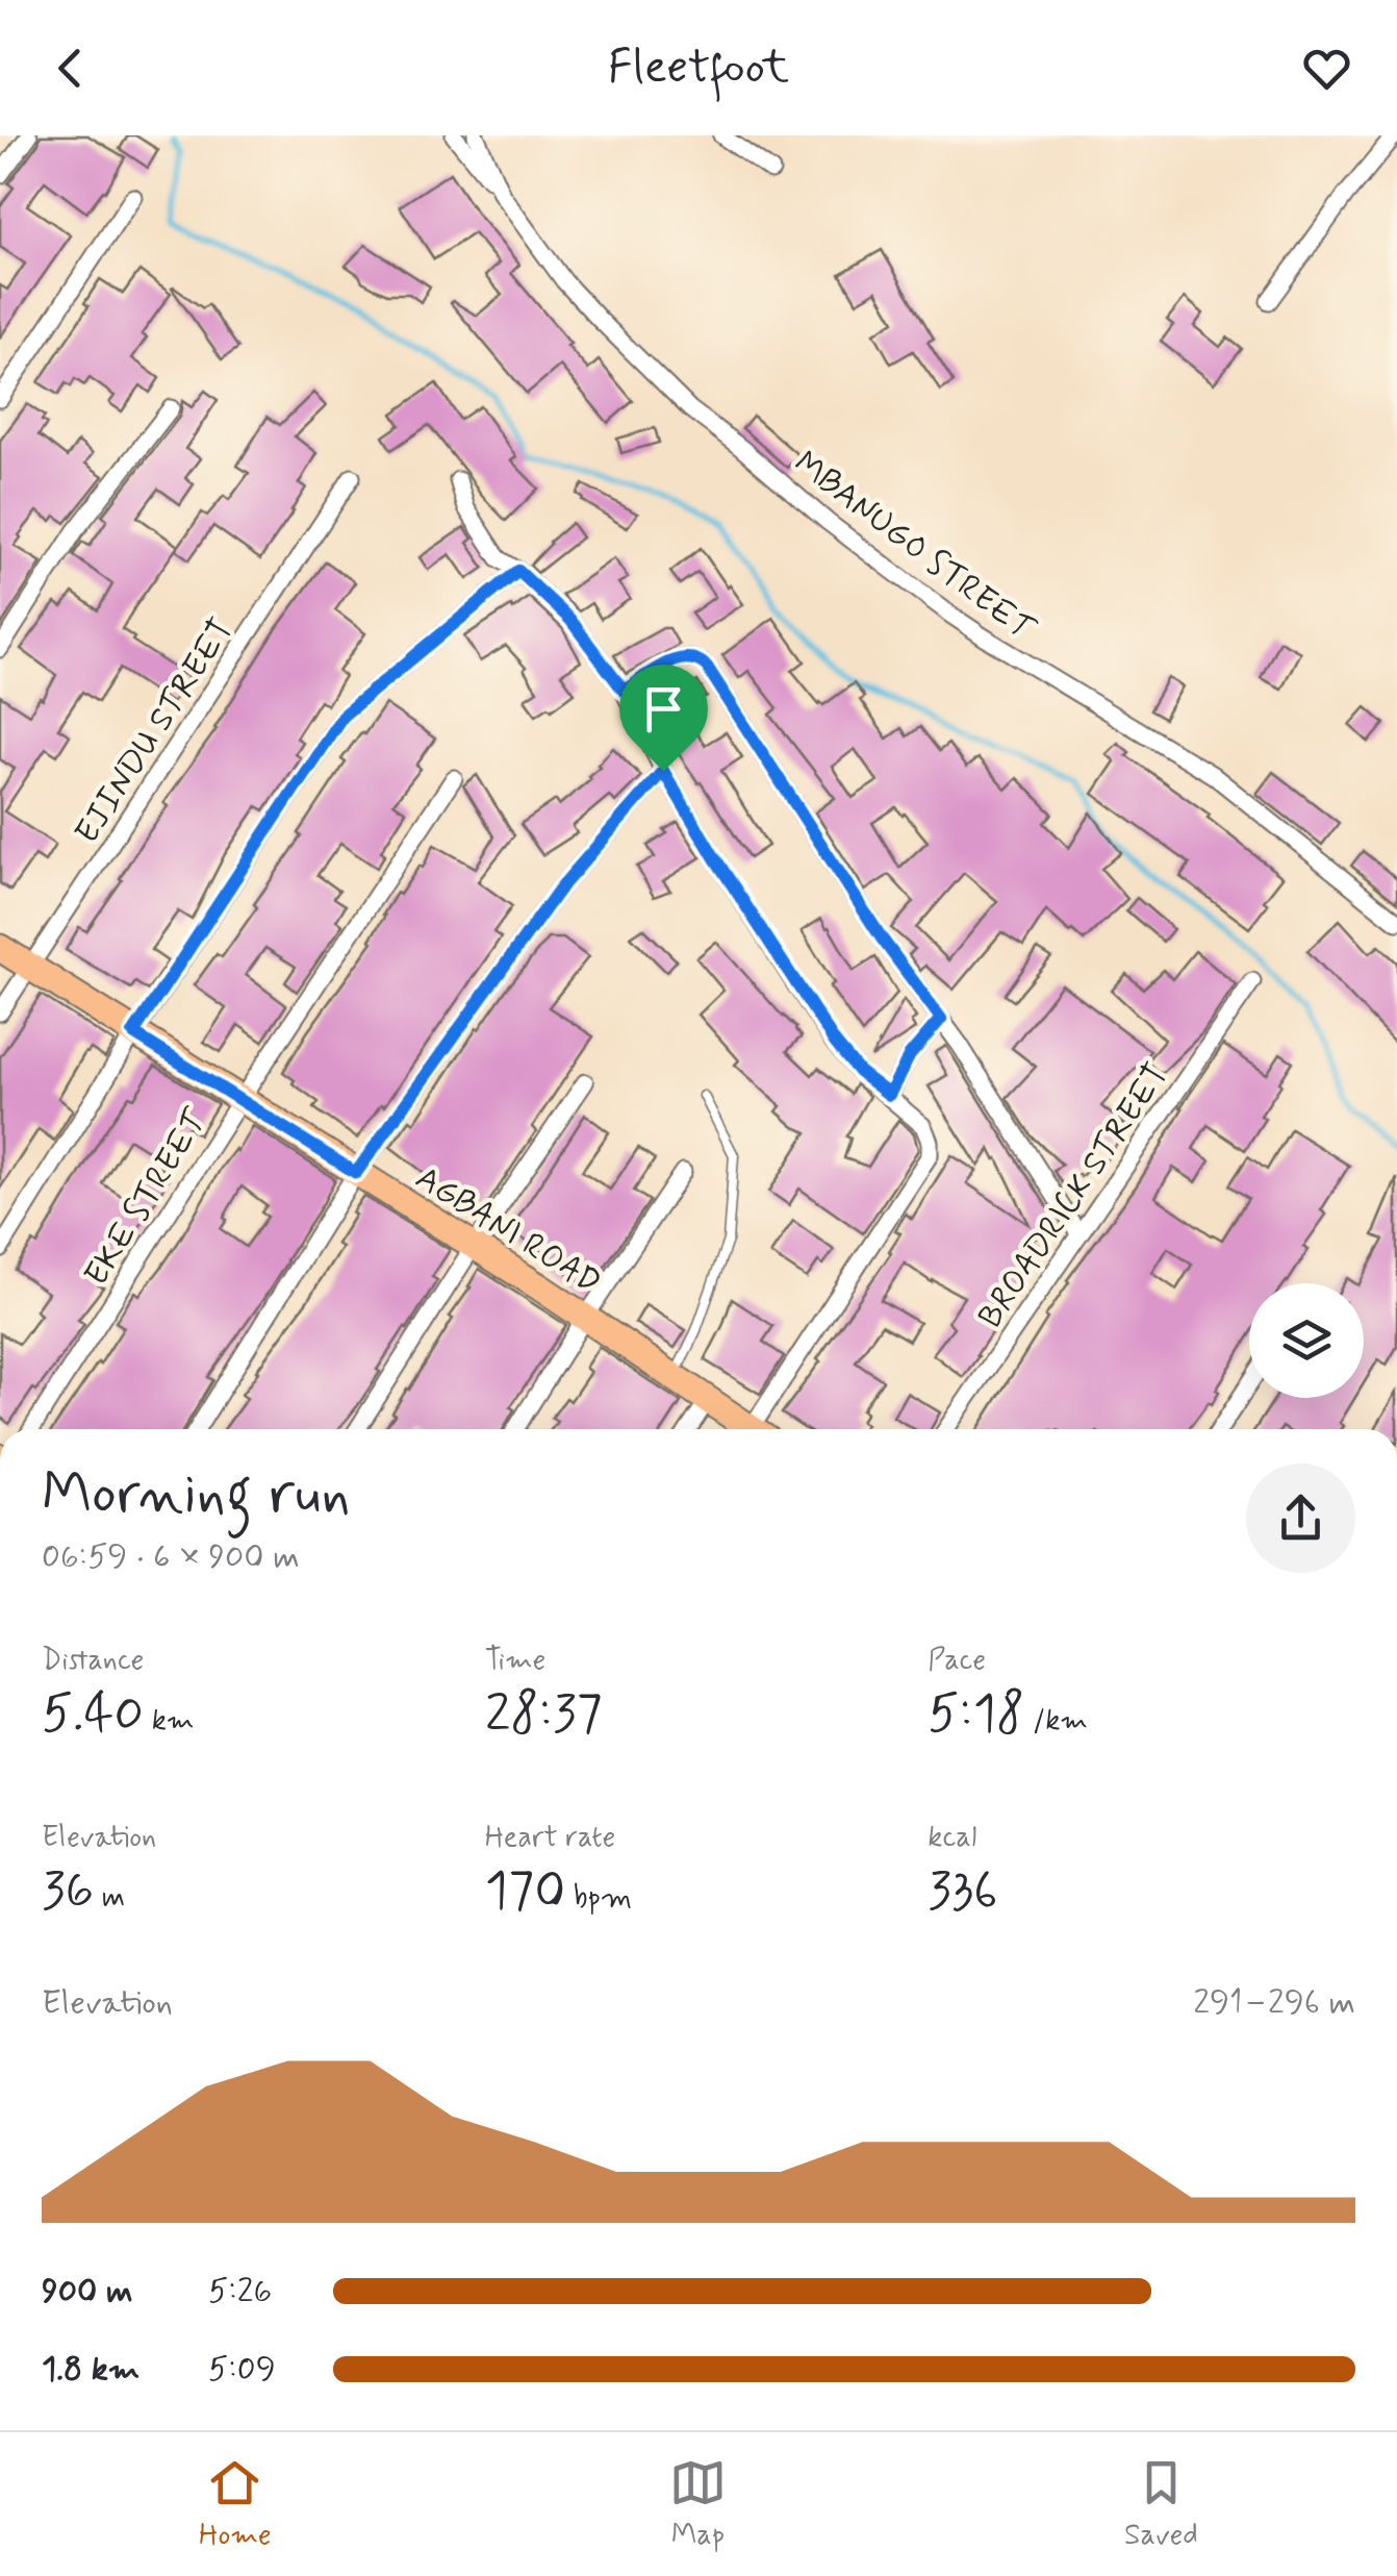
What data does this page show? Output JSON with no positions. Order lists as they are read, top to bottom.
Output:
{
  "streets": {
    "main road": ["AGBANI ROAD"],
    "street": [
      "MBANUGO STREET",
      "EJINDU STREET",
      "BROADRICK STREET",
      "EKE STREET"
    ]
  },
  "crossings": [
    ["EJINDU STREET", "AGBANI ROAD"],
    ["EKE STREET", "AGBANI ROAD"]
  ],
  "page": {
    "header": "Fleetfoot",
    "heading": ["Morning run", "06:59 · 6 × 900 m"],
    "stats": [
      ["Distance", "5.40 km"],
      ["Time", "28:37"],
      ["Pace", "5:18 /km"],
      ["Elevation", "36 m"],
      ["Heart rate", "170 bpm"],
      ["kcal", "336"]
    ],
    "chart": ["Elevation", "291–296 m"],
    "list": [
      {
        "name": "900 m",
        "note": "5:26"
      },
      {
        "name": "1.8 km",
        "note": "5:09"
      }
    ],
    "tabs": ["Home", "Map", "Saved"]
  }
}
